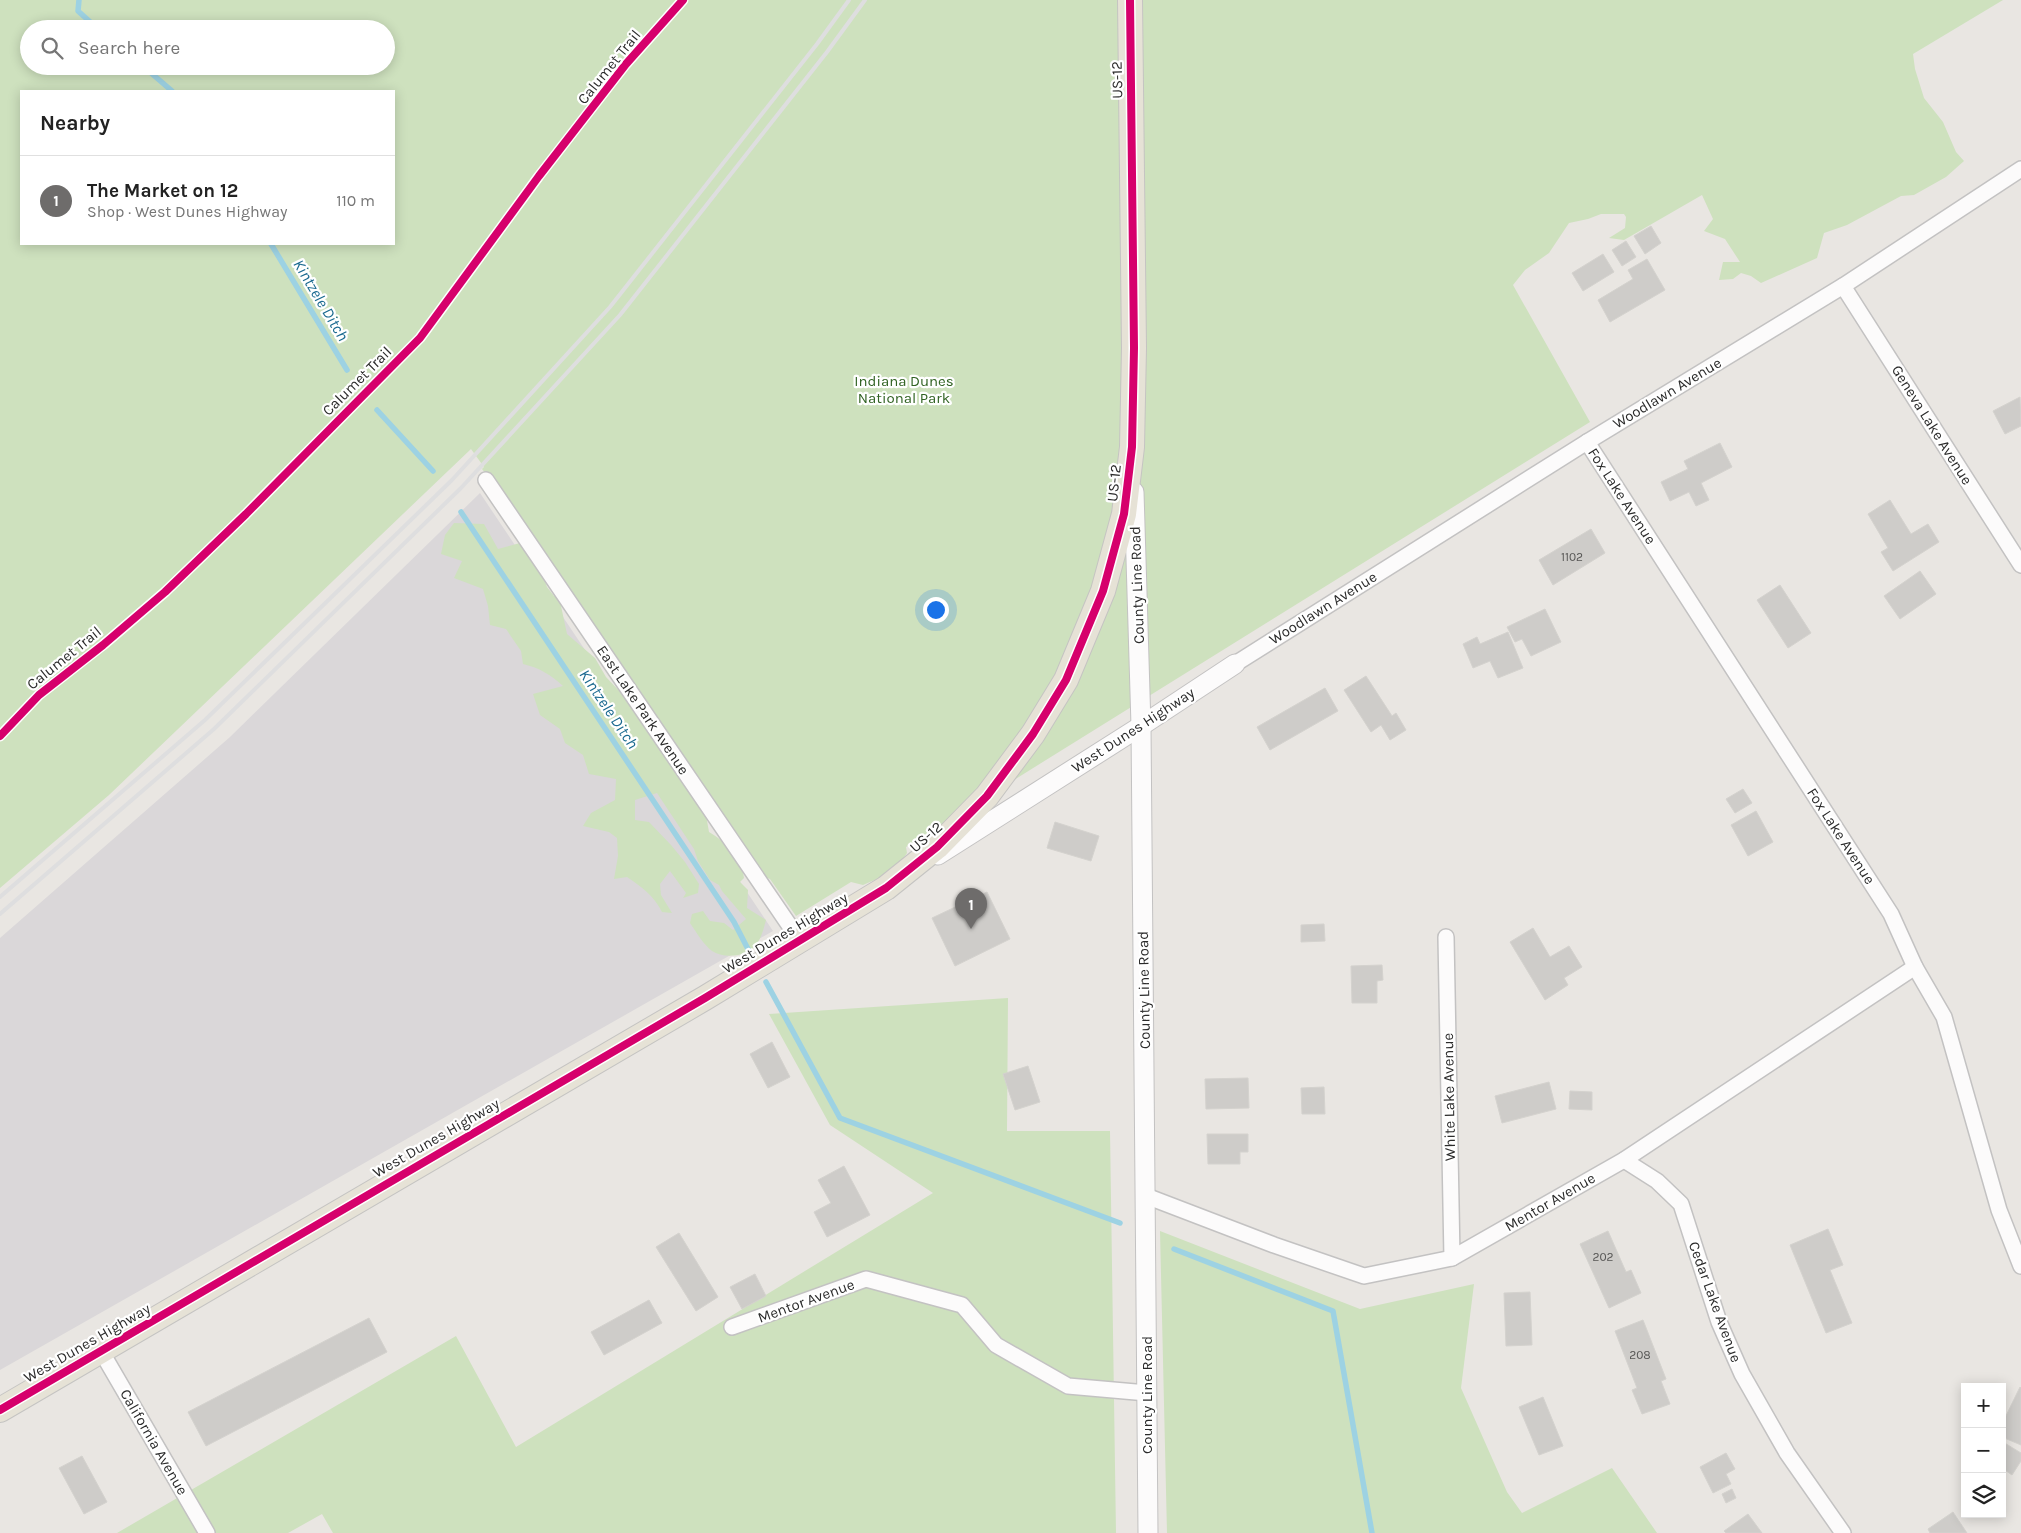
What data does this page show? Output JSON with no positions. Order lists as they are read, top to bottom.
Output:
{
  "streets": {
    "main road": ["US-12", "West Dunes Highway"],
    "street": [
      "Woodlawn Avenue",
      "Geneva Lake Avenue",
      "Fox Lake Avenue",
      "County Line Road",
      "East Lake Park Avenue",
      "White Lake Avenue",
      "Mentor Avenue",
      "Cedar Lake Avenue",
      "California Avenue"
    ],
    "cycle path": ["Calumet Trail"]
  },
  "crossings": [
    ["US-12", "County Line Road"],
    ["US-12", "West Dunes Highway"],
    ["Woodlawn Avenue", "Geneva Lake Avenue"],
    ["Woodlawn Avenue", "Fox Lake Avenue"],
    ["Woodlawn Avenue", "West Dunes Highway"],
    ["Fox Lake Avenue", "Mentor Avenue"],
    ["County Line Road", "West Dunes Highway"],
    ["County Line Road", "Mentor Avenue"],
    ["East Lake Park Avenue", "West Dunes Highway"],
    ["West Dunes Highway", "California Avenue"],
    ["White Lake Avenue", "Mentor Avenue"],
    ["Mentor Avenue", "Cedar Lake Avenue"]
  ],
  "water": ["Kintzele Ditch"],
  "parks": ["Indiana Dunes National Park"],
  "house_numbers": ["1102", "202", "208"],
  "page": {
    "search": "Search here",
    "heading": "Nearby",
    "list": [
      {
        "mark": "1",
        "name": "The Market on 12",
        "note": "Shop · West Dunes Highway",
        "value": "110 m"
      }
    ],
    "pins": "1",
    "map_buttons": ["+", "−"]
  }
}
